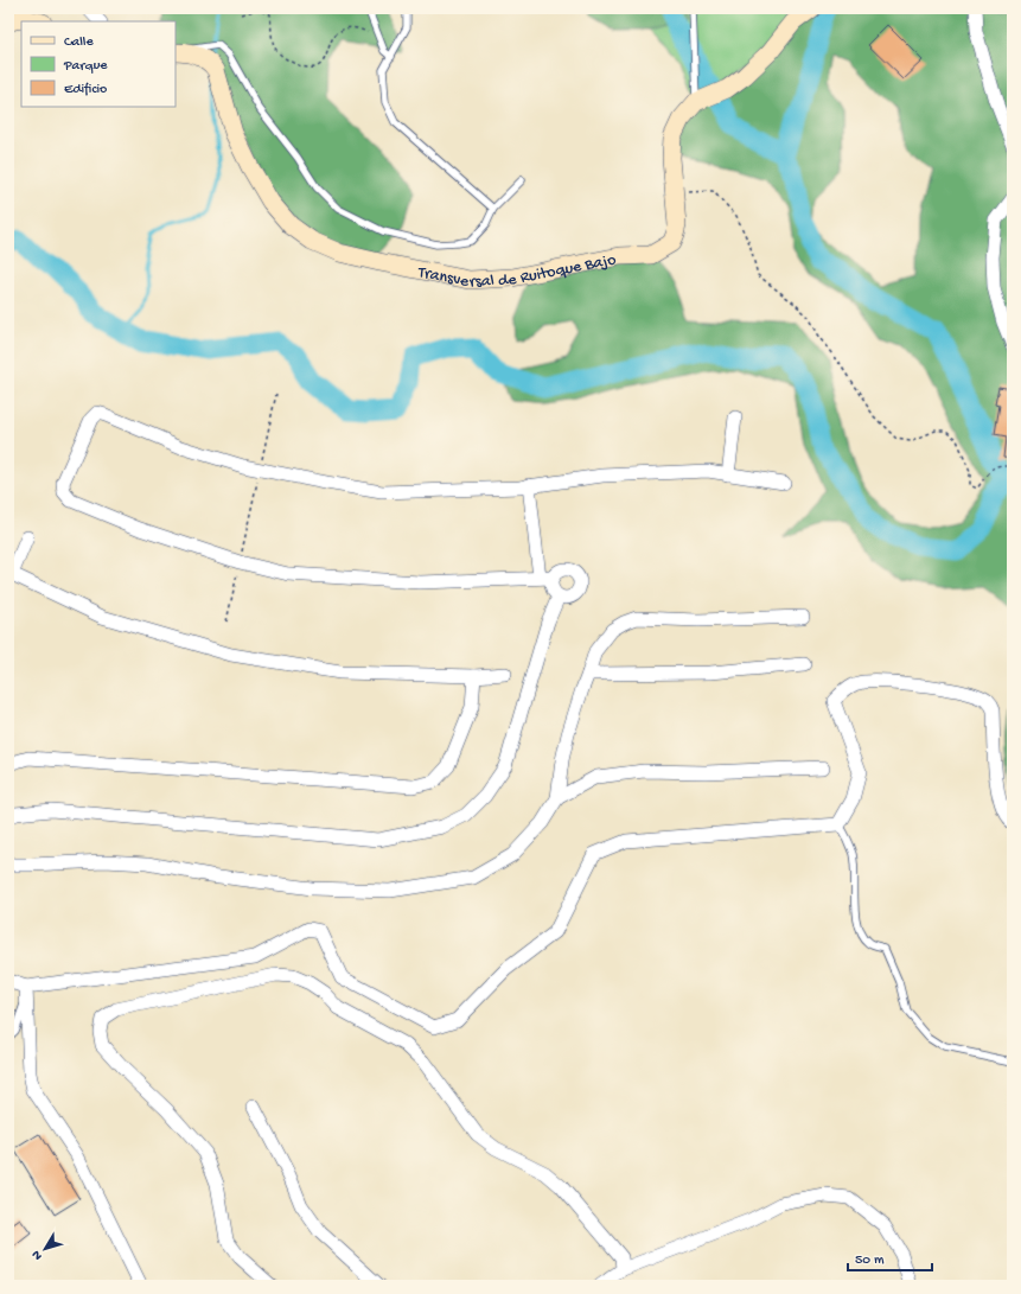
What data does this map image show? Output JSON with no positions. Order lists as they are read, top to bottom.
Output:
{
  "streets": {
    "street": ["Transversal de Ruitoque Bajo"]
  },
  "legend": ["Calle", "Parque", "Edificio"],
  "scale_bar": "50 m",
  "north": "bottom left"
}
